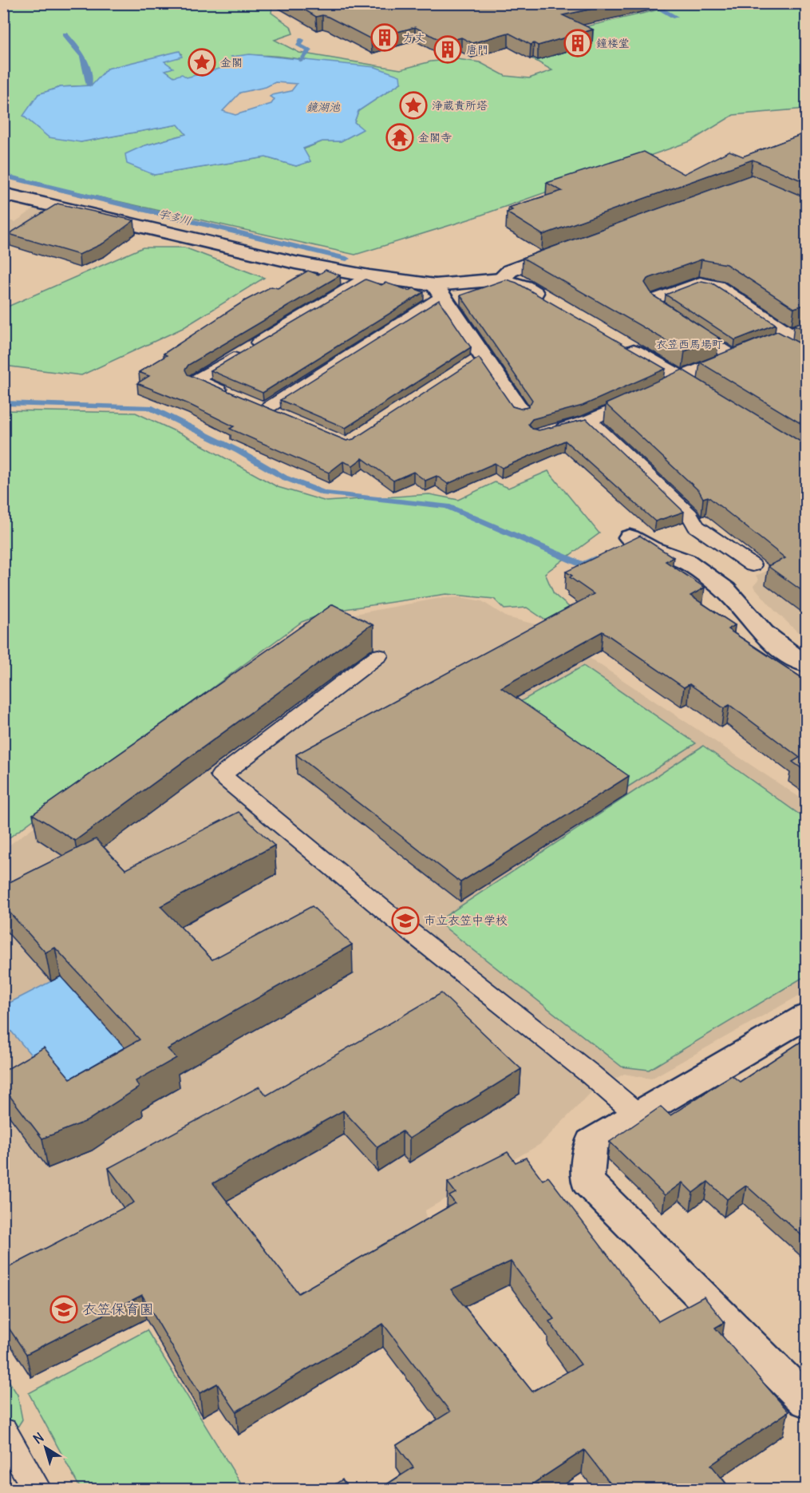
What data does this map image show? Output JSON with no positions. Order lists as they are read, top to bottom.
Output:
{
  "districts": ["衣笠西馬場町"],
  "water": ["鏡湖池", "宇多川"],
  "places": {
    "building": ["方丈", "鐘楼堂", "唐門"],
    "place": ["金閣", "浄蔵貴所塔"],
    "temple": ["金閣寺"],
    "school or university": ["市立衣笠中学校", "衣笠保育園"]
  },
  "north": "top left"
}
